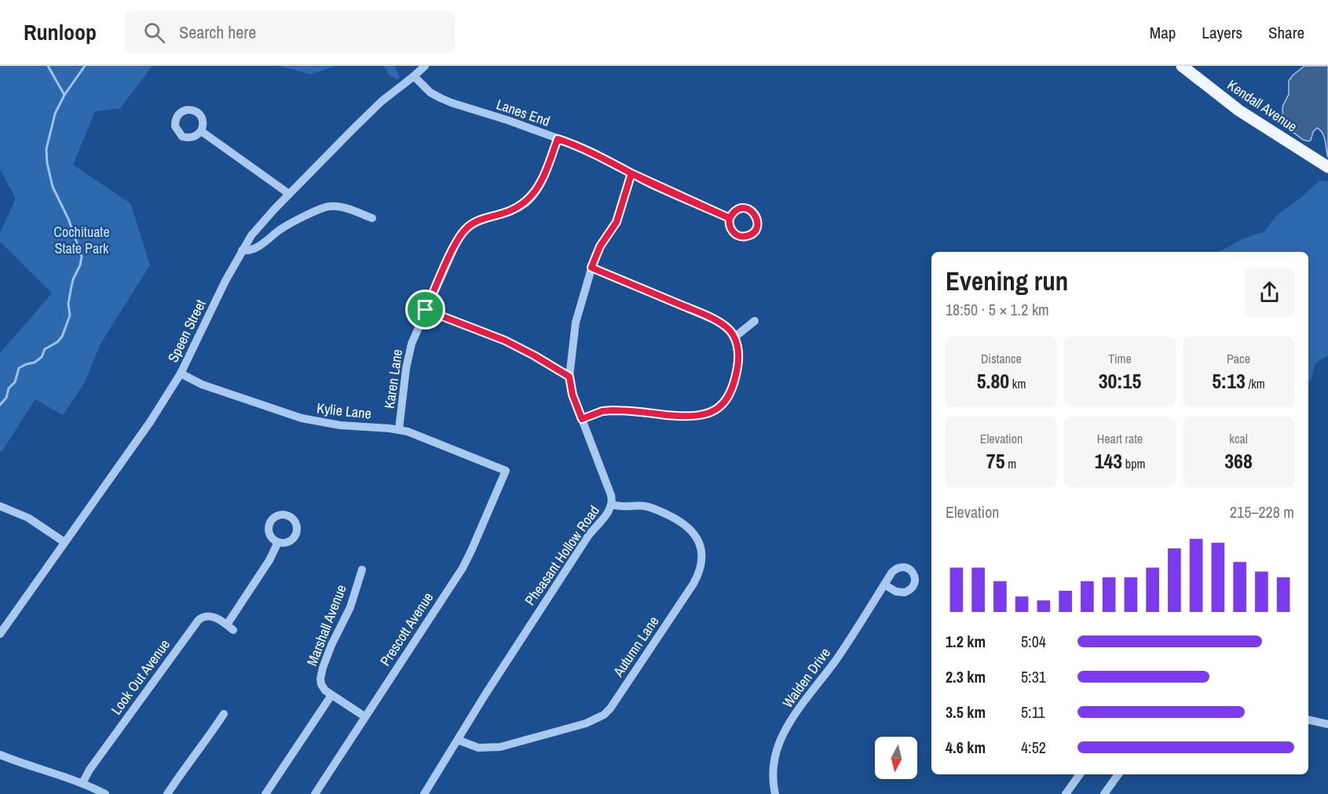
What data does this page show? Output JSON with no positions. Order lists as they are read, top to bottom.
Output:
{
  "streets": {
    "main road": ["Kendall Avenue"],
    "street": [
      "Lanes End",
      "Speen Street",
      "Karen Lane",
      "Kylie Lane",
      "Pheasant Hollow Road",
      "Marshall Avenue",
      "Prescott Avenue",
      "Autumn Lane",
      "Look Out Avenue",
      "Walden Drive"
    ]
  },
  "crossings": [
    ["Lanes End", "Speen Street"],
    ["Lanes End", "Karen Lane"],
    ["Lanes End", "Pheasant Hollow Road"],
    ["Speen Street", "Kylie Lane"],
    ["Karen Lane", "Kylie Lane"],
    ["Kylie Lane", "Prescott Avenue"],
    ["Pheasant Hollow Road", "Autumn Lane"]
  ],
  "parks": ["Cochituate State Park"],
  "north": "bottom",
  "page": {
    "header": "Runloop",
    "search": "Search here",
    "nav": ["Map", "Layers", "Share"],
    "heading": ["Evening run", "18:50 · 5 × 1.2 km"],
    "stats": [
      ["Distance", "5.80 km"],
      ["Time", "30:15"],
      ["Pace", "5:13 /km"],
      ["Elevation", "75 m"],
      ["Heart rate", "143 bpm"],
      ["kcal", "368"]
    ],
    "chart": ["Elevation", "215–228 m"],
    "list": [
      {
        "name": "1.2 km",
        "note": "5:04"
      },
      {
        "name": "2.3 km",
        "note": "5:31"
      },
      {
        "name": "3.5 km",
        "note": "5:11"
      },
      {
        "name": "4.6 km",
        "note": "4:52"
      }
    ]
  }
}
